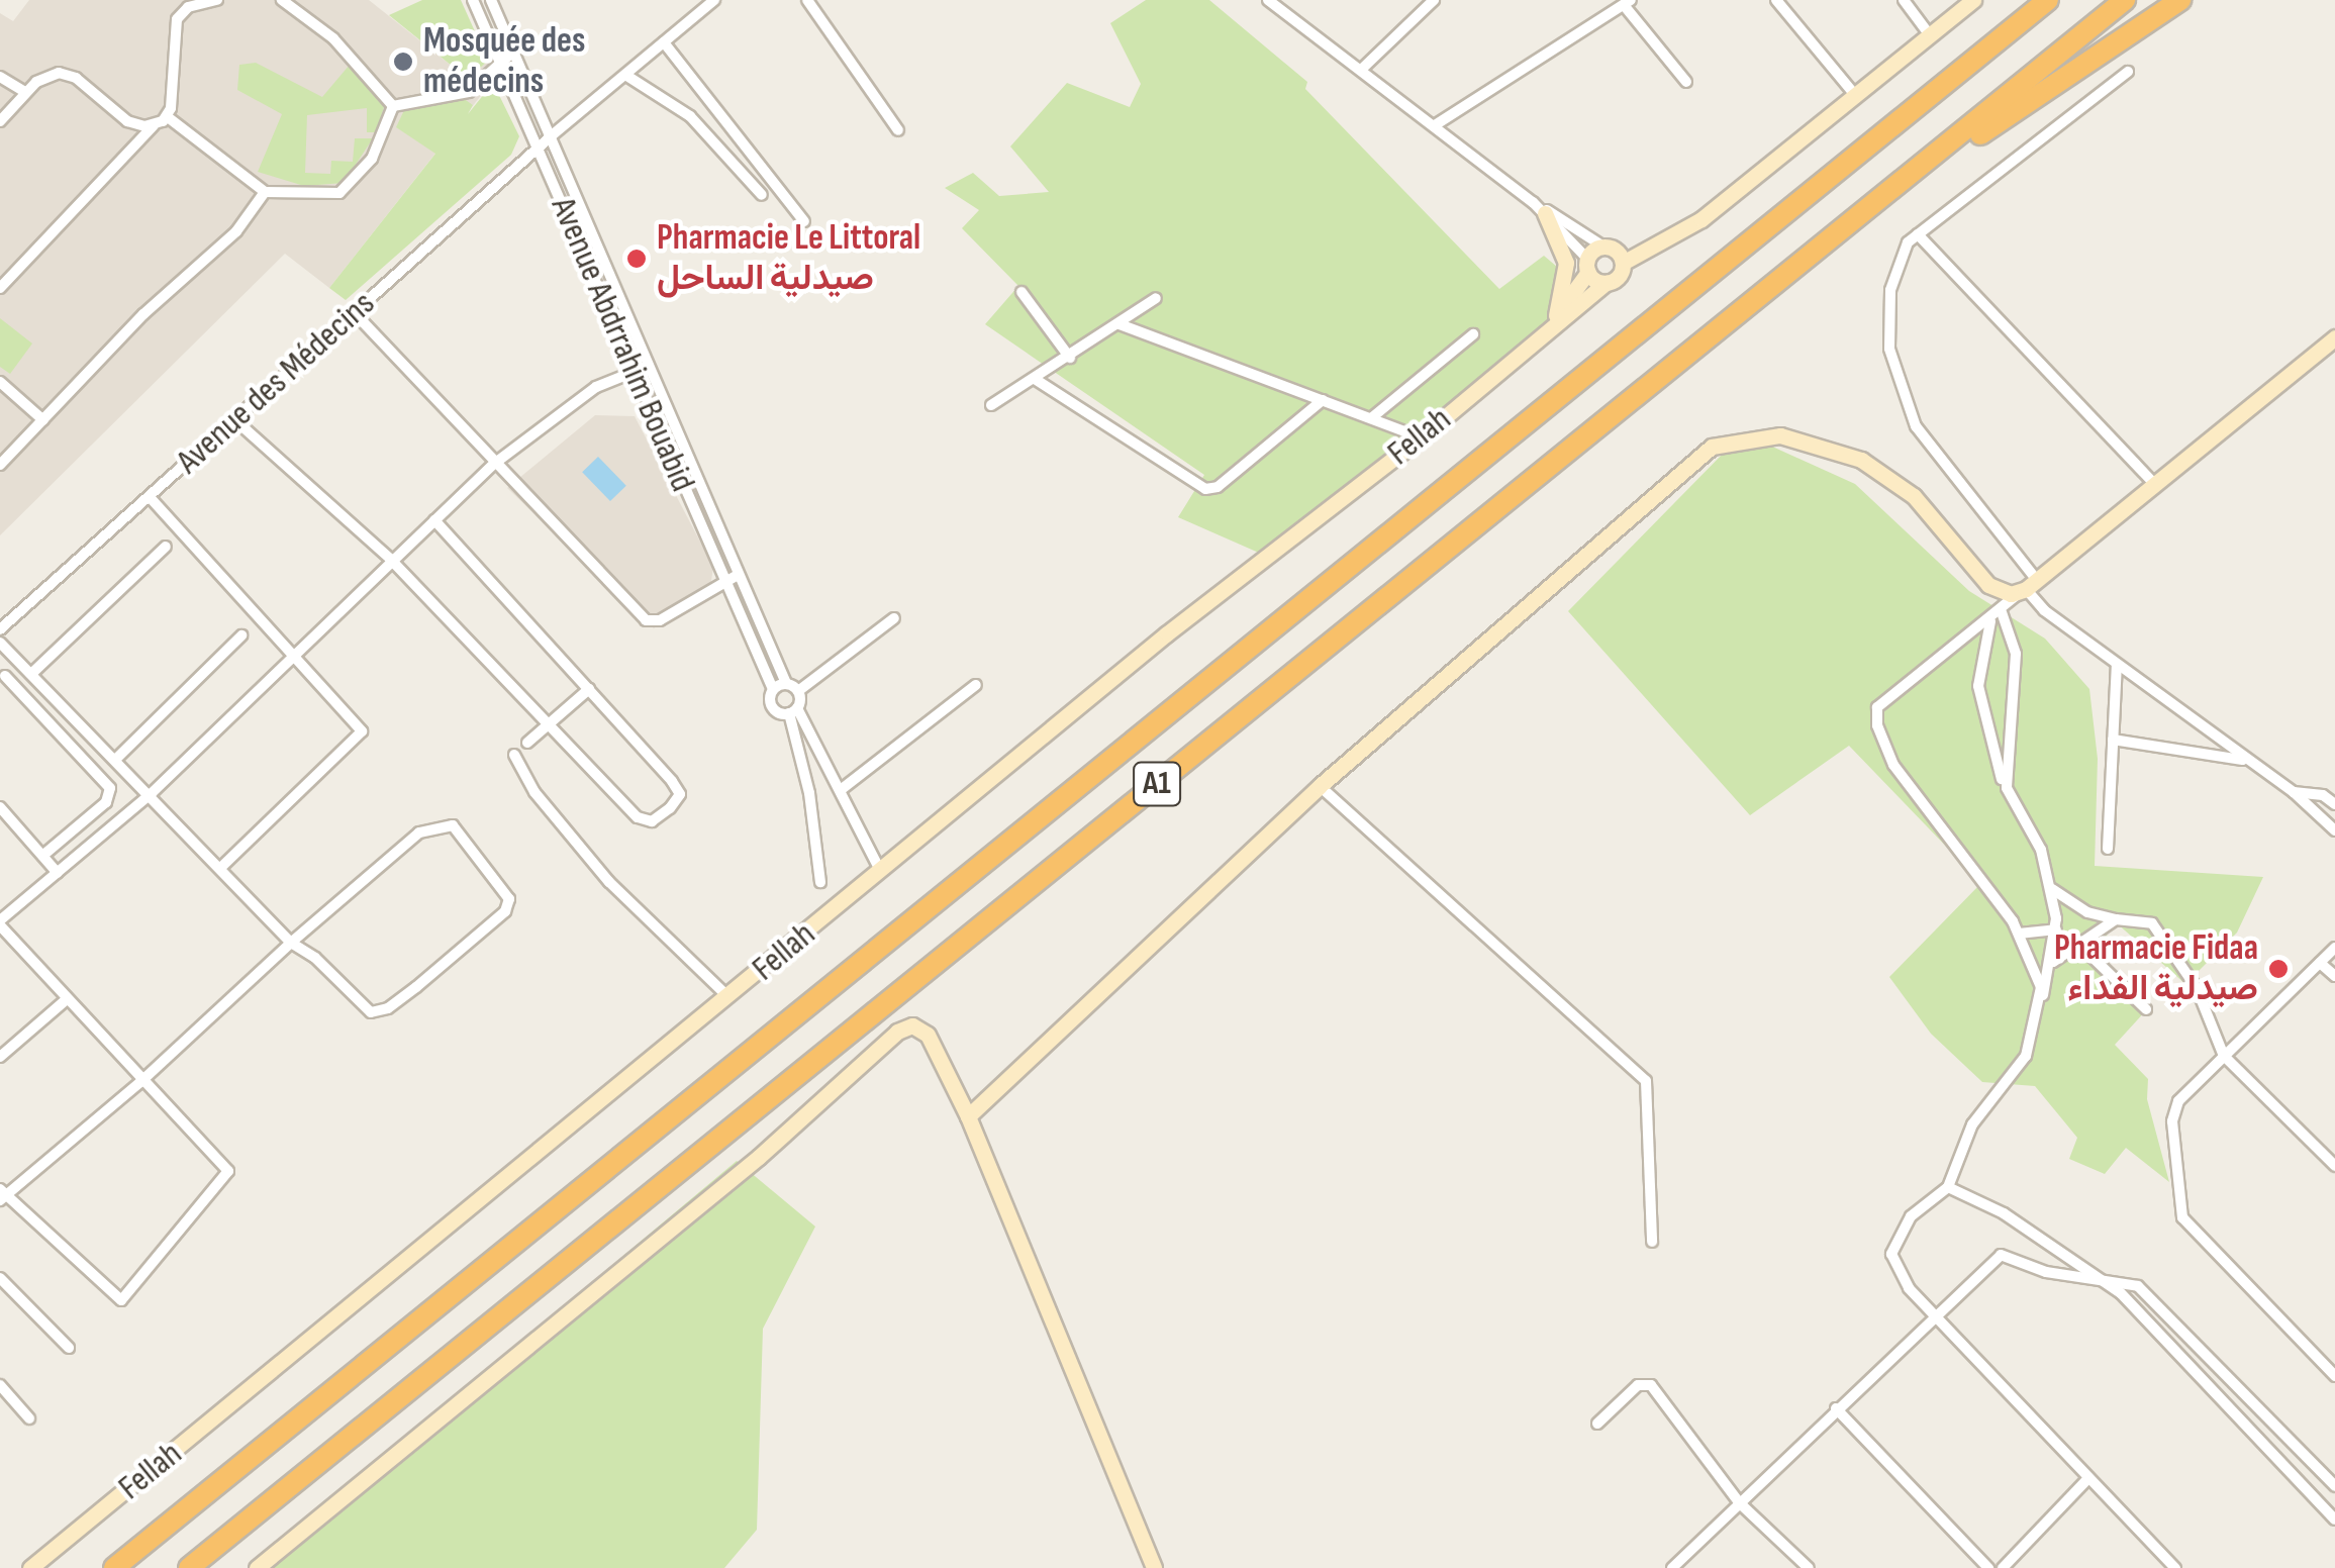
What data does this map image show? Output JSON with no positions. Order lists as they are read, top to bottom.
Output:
{
  "streets": {
    "highway": ["A1"],
    "street": ["Avenue Abdrrahim Bouabid", "Avenue des Médecins", "Fellah"]
  },
  "crossings": [
    ["Avenue Abdrrahim Bouabid", "Avenue des Médecins"]
  ],
  "places": ["Mosquée des médecins", "Pharmacie Le Littoral صيدلية الساحل", "Pharmacie Fidaa صيدلية الفداء"]
}
